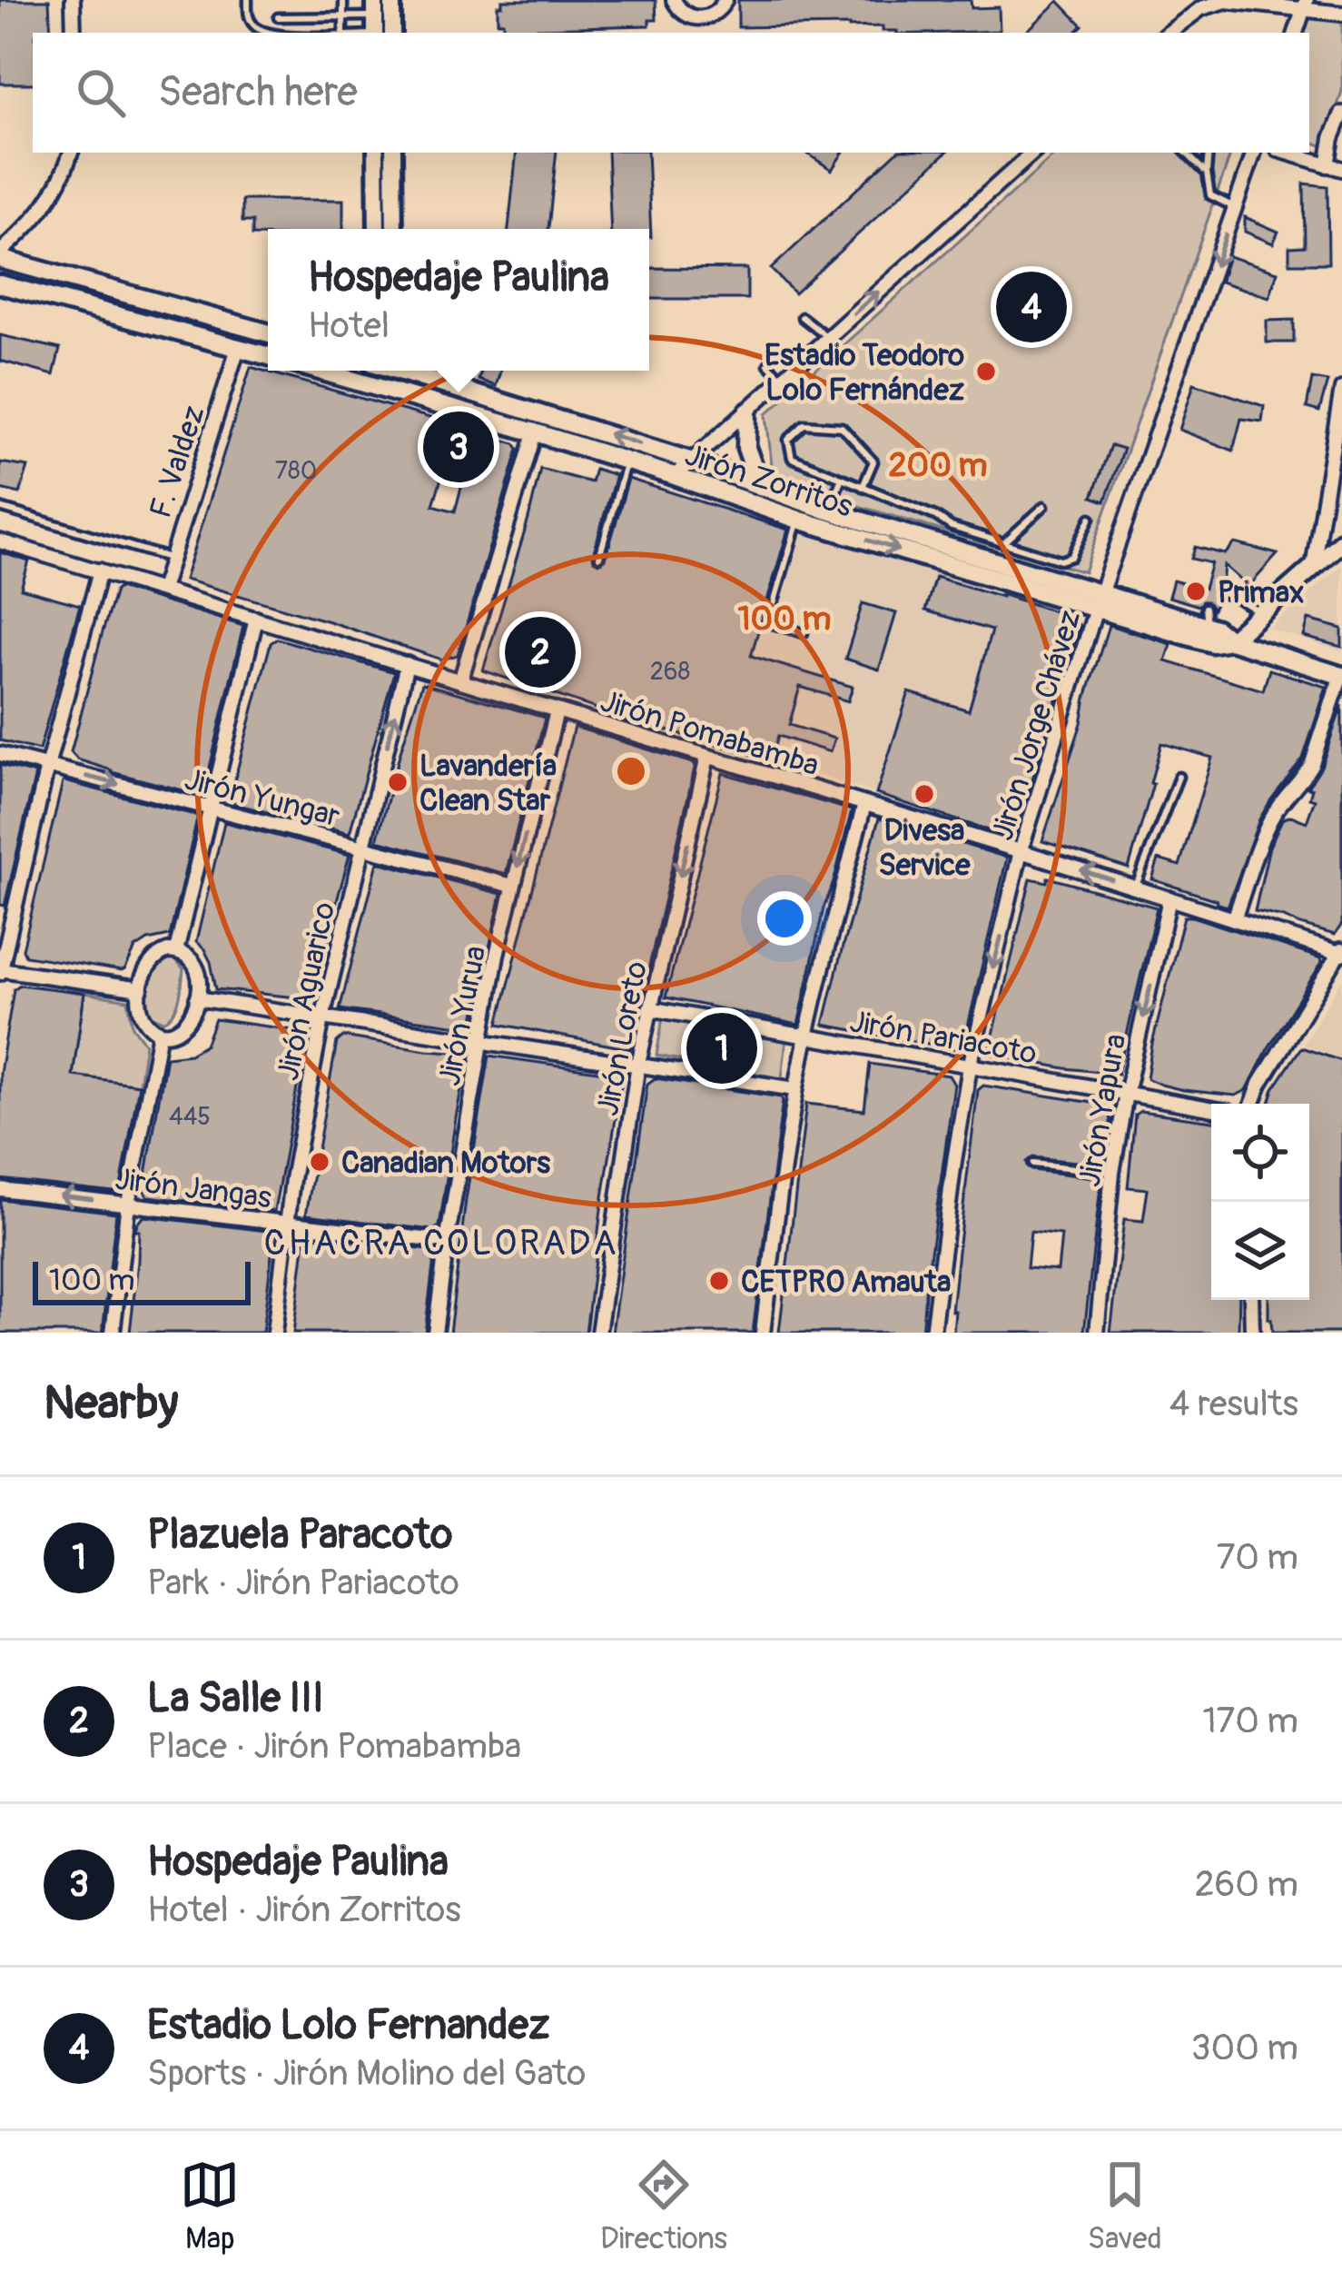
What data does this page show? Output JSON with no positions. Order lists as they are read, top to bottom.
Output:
{
  "streets": {
    "main road": ["Jirón Zorritos"],
    "street": [
      "F. Valdez",
      "Jirón Jorge Chávez",
      "Jirón Pomabamba",
      "Jirón Yungar",
      "Jirón Aguarico",
      "Jirón Yurua",
      "Jirón Pariacoto",
      "Jirón Loreto",
      "Jirón Yapura",
      "Jirón Jangas"
    ]
  },
  "crossings": [
    ["F. Valdez", "Jirón Pomabamba"],
    ["Jirón Zorritos", "Jirón Jorge Chávez"],
    ["Jirón Jorge Chávez", "Jirón Pomabamba"],
    ["Jirón Jorge Chávez", "Jirón Pariacoto"],
    ["Jirón Pomabamba", "Jirón Aguarico"],
    ["Jirón Pomabamba", "Jirón Yurua"],
    ["Jirón Pomabamba", "Jirón Loreto"],
    ["Jirón Pomabamba", "Jirón Yapura"],
    ["Jirón Yungar", "Jirón Aguarico"],
    ["Jirón Yungar", "Jirón Yurua"],
    ["Jirón Aguarico", "Jirón Jangas"],
    ["Jirón Yurua", "Jirón Jangas"],
    ["Jirón Pariacoto", "Jirón Loreto"],
    ["Jirón Pariacoto", "Jirón Yapura"]
  ],
  "one_way": ["Jirón Jorge Chávez", "Jirón Loreto", "Jirón Yapura"],
  "districts": ["CHACRA COLORADA"],
  "places": [
    "Estadio Teodoro Lolo Fernández",
    "Primax",
    "Lavandería Clean Star",
    "Divesa Service",
    "Canadian Motors",
    "CETPRO Amauta"
  ],
  "house_numbers": ["780", "268", "445"],
  "scale_bar": "100 m",
  "page": {
    "search": "Search here",
    "popup": ["Hospedaje Paulina", "Hotel"],
    "pins": [
      "4",
      "3",
      "2",
      "1"
    ],
    "scale": "100 m",
    "heading": ["Nearby", "4 results"],
    "list": [
      {
        "mark": "1",
        "name": "Plazuela Paracoto",
        "note": "Park · Jirón Pariacoto",
        "value": "70 m"
      },
      {
        "mark": "2",
        "name": "La Salle III",
        "note": "Place · Jirón Pomabamba",
        "value": "170 m"
      },
      {
        "mark": "3",
        "name": "Hospedaje Paulina",
        "note": "Hotel · Jirón Zorritos",
        "value": "260 m"
      },
      {
        "mark": "4",
        "name": "Estadio Lolo Fernandez",
        "note": "Sports · Jirón Molino del Gato",
        "value": "300 m"
      }
    ],
    "nav": ["Map", "Directions", "Saved"]
  },
  "rings": ["200 m", "100 m"]
}
